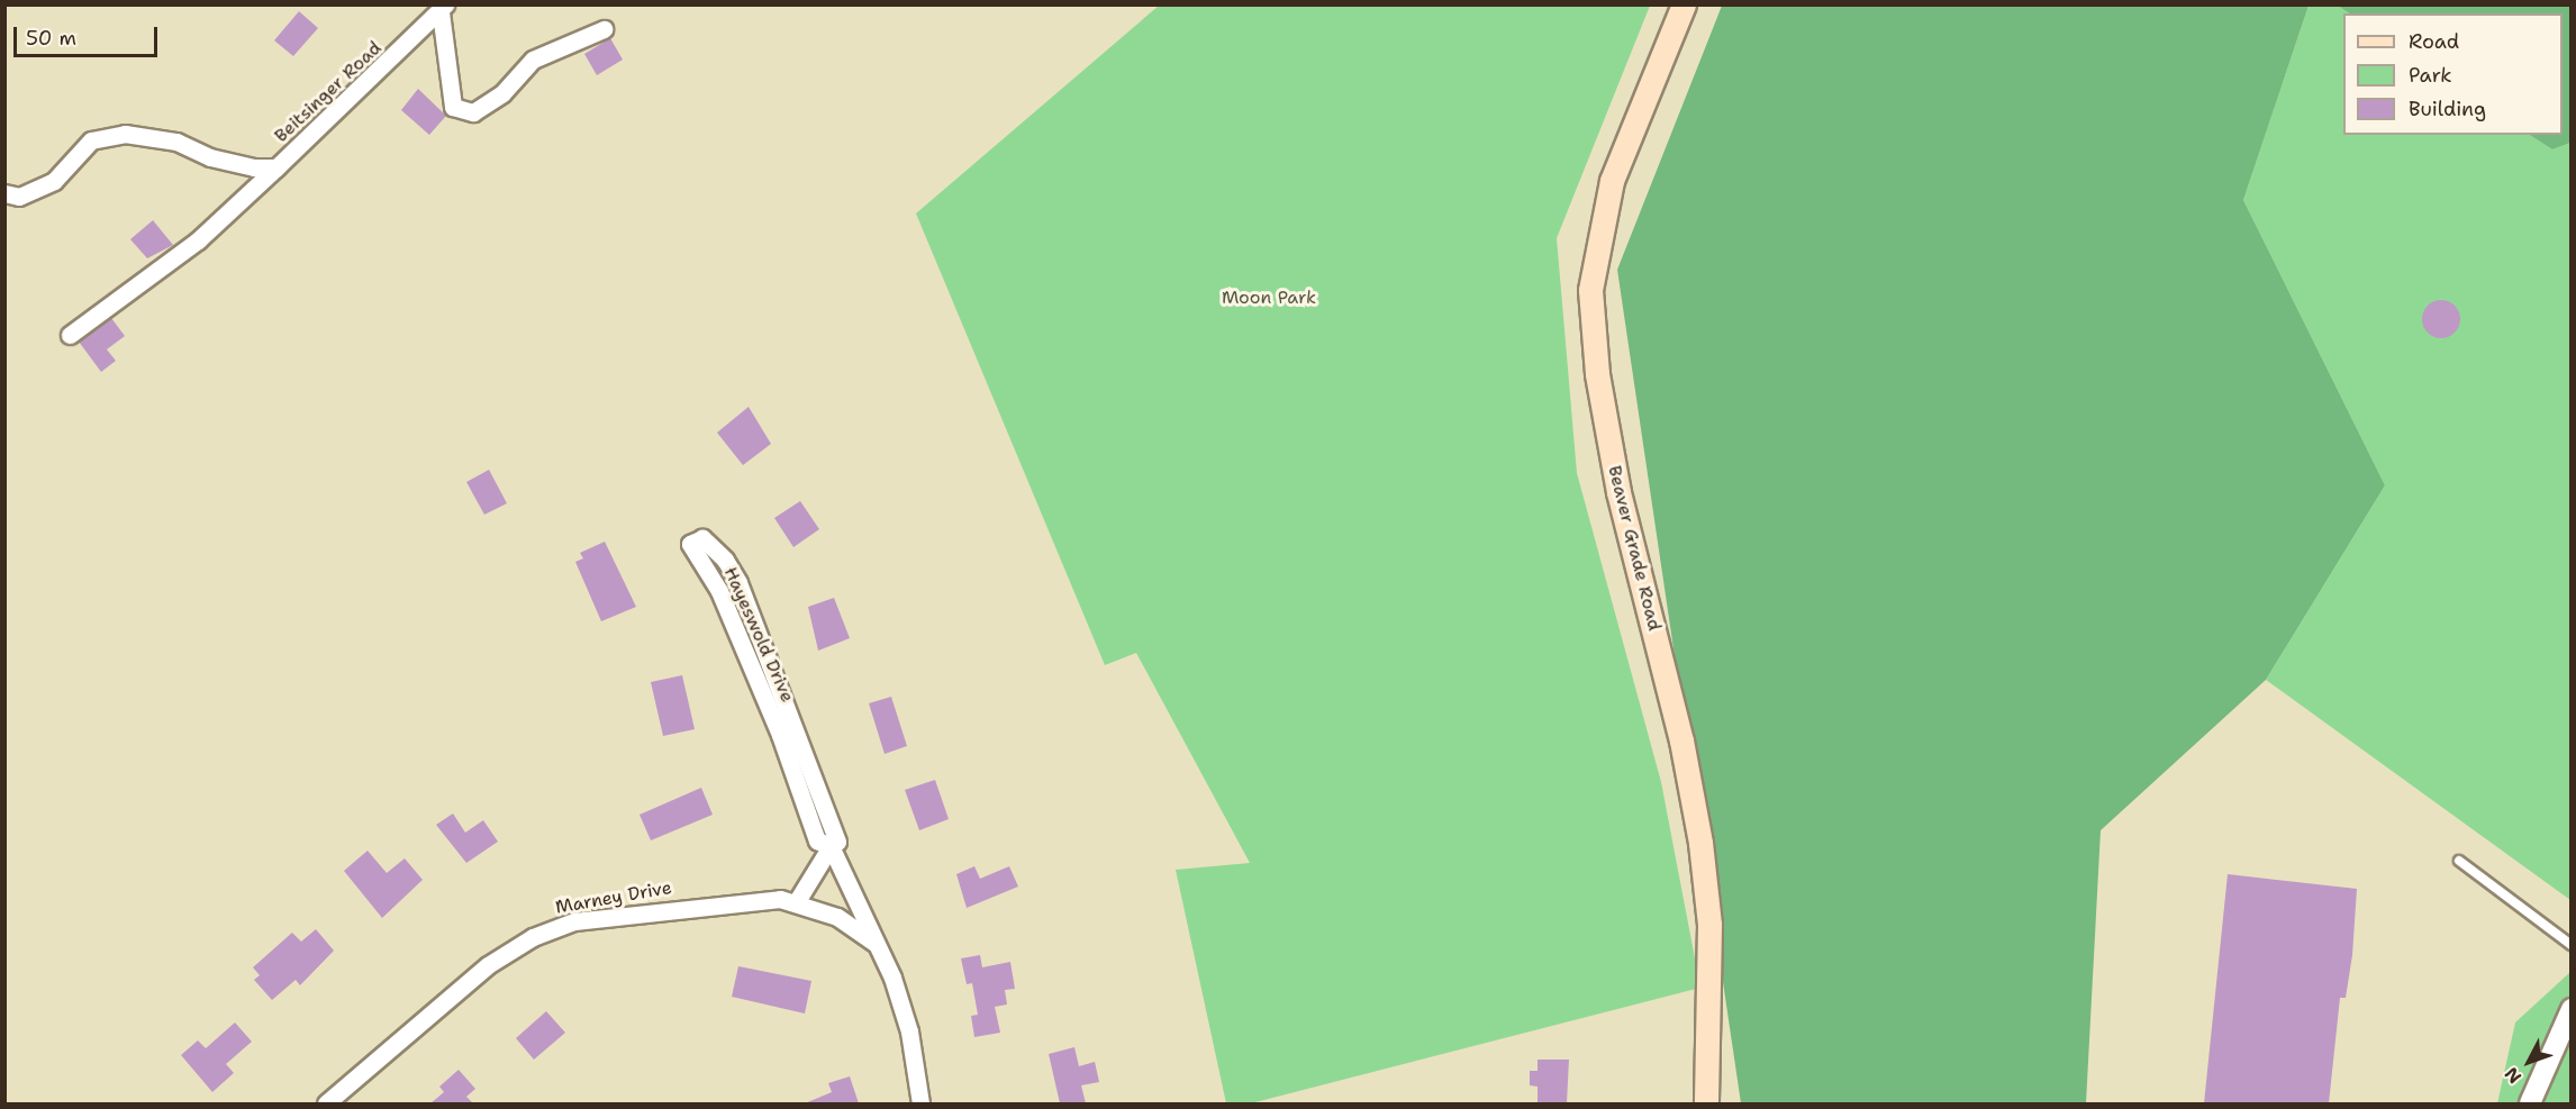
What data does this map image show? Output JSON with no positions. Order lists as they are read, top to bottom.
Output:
{
  "streets": {
    "main road": ["Beaver Grade Road"],
    "street": ["Beitsinger Road", "Hayeswold Drive", "Marney Drive"]
  },
  "crossings": [
    ["Hayeswold Drive", "Marney Drive"]
  ],
  "parks": ["Moon Park"],
  "legend": ["Road", "Park", "Building"],
  "scale_bar": "50 m",
  "north": "bottom left"
}
